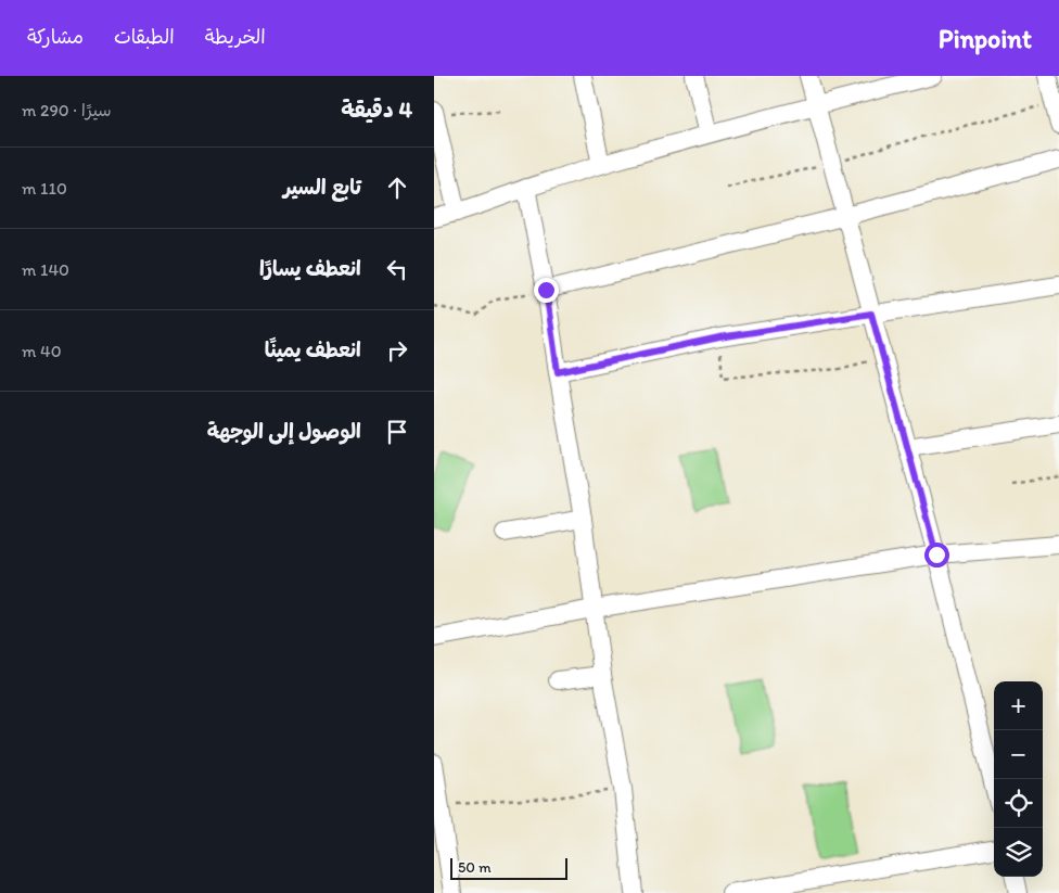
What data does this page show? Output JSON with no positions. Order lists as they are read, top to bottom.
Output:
{
  "scale_bar": "50 m",
  "page": {
    "header": "Pinpoint",
    "nav": ["الخريطة", "الطبقات", "مشاركة"],
    "heading": ["4 دقيقة", "سيرًا · 290 m"],
    "list": [
      ["تابع السير", "110 m"],
      ["انعطف يسارًا", "140 m"],
      ["انعطف يمينًا", "40 m"],
      "الوصول إلى الوجهة"
    ],
    "map_buttons": ["+", "−"],
    "scale": "50 m"
  }
}
